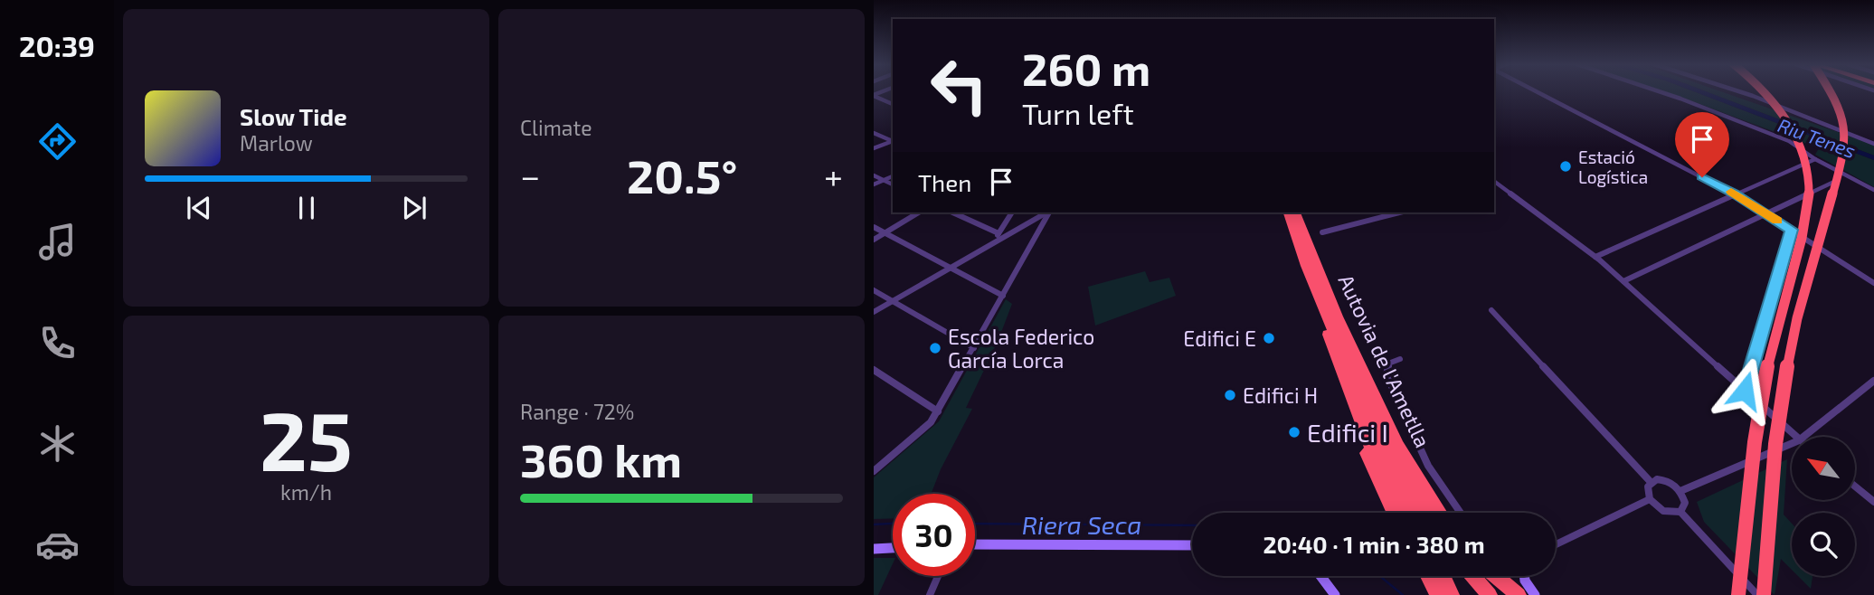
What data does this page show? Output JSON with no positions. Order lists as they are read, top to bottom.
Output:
{
  "streets": {
    "highway": ["Autovia de l'Ametlla"]
  },
  "water": ["Riu Tenes", "Riera Seca"],
  "places": [
    "Estació Logística",
    "Edifici E",
    "Escola Federico García Lorca",
    "Edifici H",
    "Edifici I"
  ],
  "north": "top left",
  "page": {
    "tabs": "20:39",
    "tile": [
      "Climate",
      ["25", "km/h"],
      ["Range · 72%", "360 km"]
    ],
    "turn": ["260 m", "Turn left"],
    "song": ["Slow Tide", "Marlow"],
    "heat": ["−", "20.5°", "+"],
    "then": "Then",
    "limit": "30",
    "trip": "20:40 · 1 min · 380 m"
  }
}
